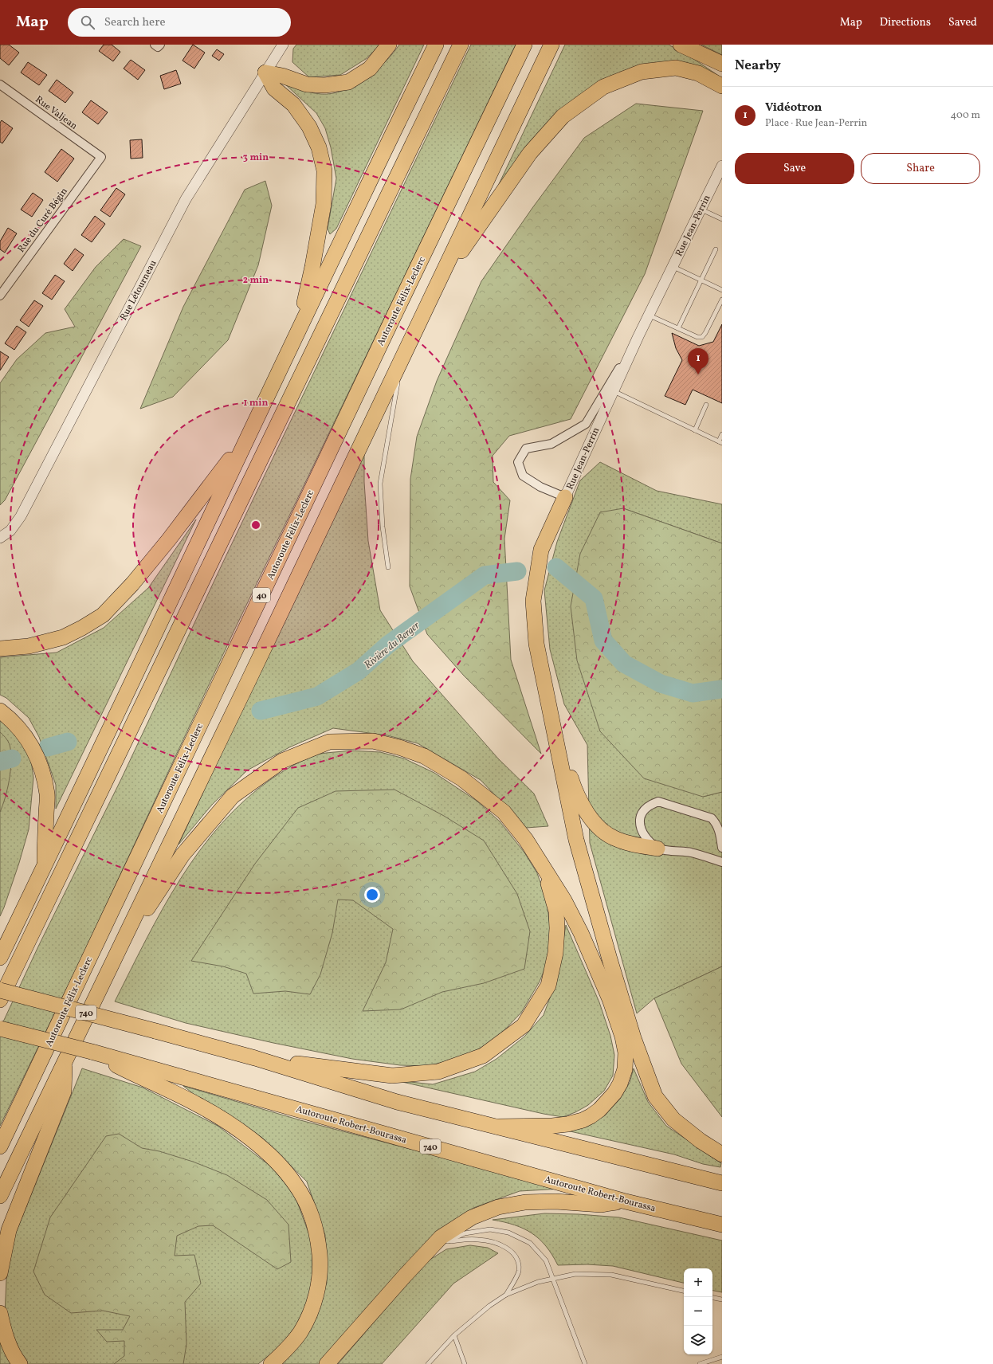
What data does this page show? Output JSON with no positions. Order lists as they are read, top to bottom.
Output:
{
  "streets": {
    "highway": [
      "Autoroute Félix-Leclerc",
      "40",
      "740",
      "Autoroute Robert-Bourassa"
    ],
    "street": [
      "Rue Valjean",
      "Rue du Curé Bégin",
      "Rue Jean-Perrin",
      "Rue Létourneau"
    ]
  },
  "crossings": [
    ["Rue Valjean", "Rue du Curé Bégin"]
  ],
  "water": ["Rivière du Berger"],
  "page": {
    "header": "Map",
    "search": "Search here",
    "nav": ["Map", "Directions", "Saved"],
    "heading": "Nearby",
    "list": [
      {
        "mark": "1",
        "name": "Vidéotron",
        "note": "Place · Rue Jean-Perrin",
        "value": "400 m"
      }
    ],
    "buttons": ["Save", "Share"],
    "pins": "1",
    "map_buttons": ["+", "−"]
  },
  "rings": ["3 min", "2 min", "1 min"]
}
